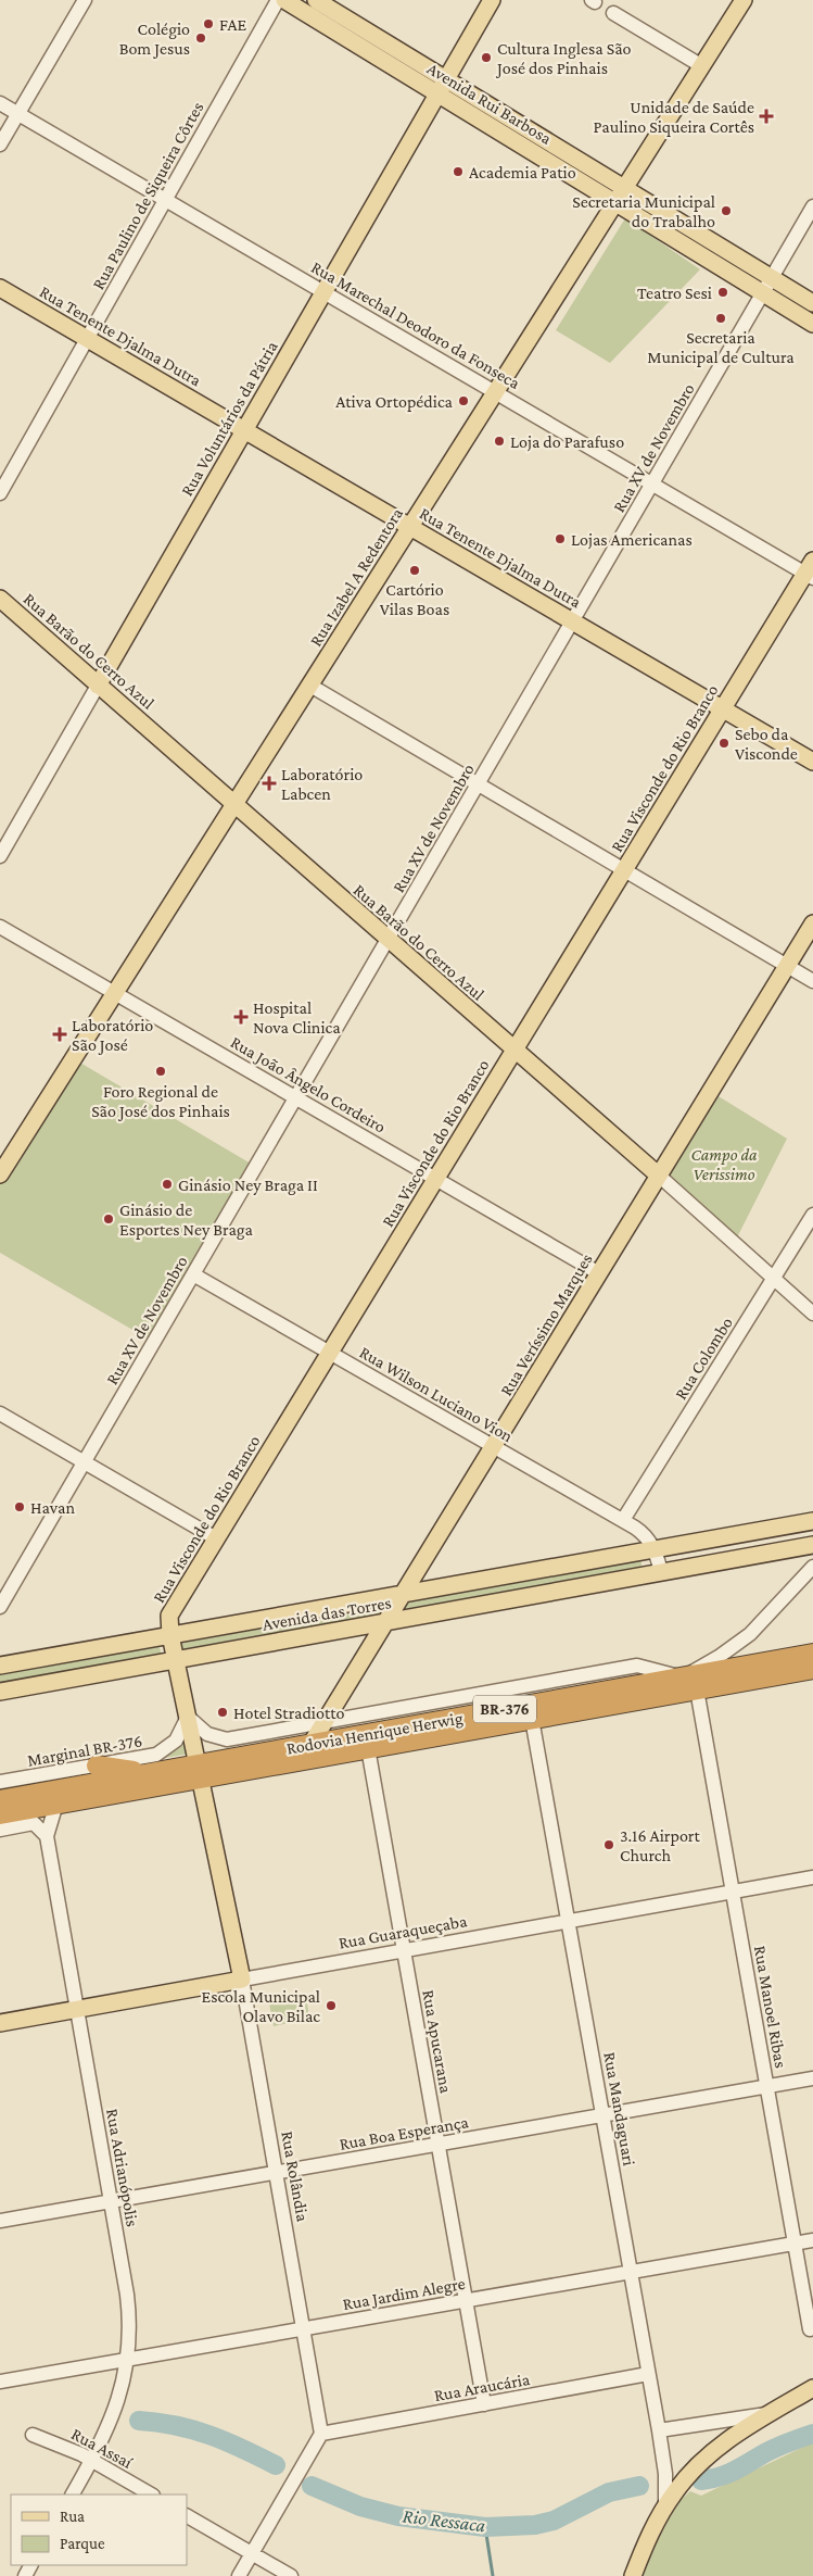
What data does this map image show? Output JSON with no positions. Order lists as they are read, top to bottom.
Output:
{
  "streets": {
    "highway": ["BR-376", "Rodovia Henrique Herwig"],
    "main road": [
      "Avenida Rui Barbosa",
      "Rua Tenente Djalma Dutra",
      "Rua Voluntários da Pátria",
      "Rua Izabel A Redentora",
      "Rua Barão do Cerro Azul",
      "Rua Visconde do Rio Branco",
      "Rua Veríssimo Marques",
      "Avenida das Torres",
      "Rua Guaraqueçaba",
      "Rua Rolândia"
    ],
    "street": [
      "Rua Paulino de Siqueira Côrtes",
      "Rua Marechal Deodoro da Fonseca",
      "Rua XV de Novembro",
      "Rua João Ângelo Cordeiro",
      "Rua Colombo",
      "Rua Wilson Luciano Vion",
      "Marginal BR-376",
      "Rua Manoel Ribas",
      "Rua Apucarana",
      "Rua Mandaguari",
      "Rua Boa Esperança",
      "Rua Adrianópolis",
      "Rua Jardim Alegre",
      "Rua Araucária",
      "Rua Assaí"
    ]
  },
  "crossings": [
    ["Avenida Rui Barbosa", "Rua Voluntários da Pátria"],
    ["Avenida Rui Barbosa", "Rua XV de Novembro"],
    ["Avenida Rui Barbosa", "Rua Izabel A Redentora"],
    ["Rua Paulino de Siqueira Côrtes", "Rua Marechal Deodoro da Fonseca"],
    ["Rua Paulino de Siqueira Côrtes", "Rua Tenente Djalma Dutra"],
    ["Rua Marechal Deodoro da Fonseca", "Rua Voluntários da Pátria"],
    ["Rua Marechal Deodoro da Fonseca", "Rua XV de Novembro"],
    ["Rua Marechal Deodoro da Fonseca", "Rua Izabel A Redentora"],
    ["Rua Marechal Deodoro da Fonseca", "Rua Visconde do Rio Branco"],
    ["Rua Tenente Djalma Dutra", "Rua Voluntários da Pátria"],
    ["Rua Tenente Djalma Dutra", "Rua XV de Novembro"],
    ["Rua Tenente Djalma Dutra", "Rua Izabel A Redentora"],
    ["Rua Tenente Djalma Dutra", "Rua Visconde do Rio Branco"],
    ["Rua Voluntários da Pátria", "Rua Barão do Cerro Azul"],
    ["Rua XV de Novembro", "Rua Barão do Cerro Azul"],
    ["Rua XV de Novembro", "Rua João Ângelo Cordeiro"],
    ["Rua XV de Novembro", "Rua Wilson Luciano Vion"],
    ["Rua Izabel A Redentora", "Rua Barão do Cerro Azul"],
    ["Rua Izabel A Redentora", "Rua João Ângelo Cordeiro"],
    ["Rua Barão do Cerro Azul", "Rua Visconde do Rio Branco"],
    ["Rua Barão do Cerro Azul", "Rua Veríssimo Marques"],
    ["Rua Barão do Cerro Azul", "Rua Colombo"],
    ["Rua Visconde do Rio Branco", "Rua João Ângelo Cordeiro"],
    ["Rua Visconde do Rio Branco", "Rua Wilson Luciano Vion"],
    ["Rua Visconde do Rio Branco", "Avenida das Torres"],
    ["Rua Visconde do Rio Branco", "Rodovia Henrique Herwig"],
    ["Rua Visconde do Rio Branco", "Marginal BR-376"],
    ["Rua Visconde do Rio Branco", "Rua Rolândia"],
    ["Rua João Ângelo Cordeiro", "Rua Veríssimo Marques"],
    ["Rua Veríssimo Marques", "Rua Wilson Luciano Vion"],
    ["Rua Veríssimo Marques", "Avenida das Torres"],
    ["Rua Veríssimo Marques", "Rodovia Henrique Herwig"],
    ["Rua Colombo", "Rua Wilson Luciano Vion"],
    ["Rua Wilson Luciano Vion", "Avenida das Torres"],
    ["Rodovia Henrique Herwig", "Rua Manoel Ribas"],
    ["Rodovia Henrique Herwig", "Rua Apucarana"],
    ["Rodovia Henrique Herwig", "Rua Mandaguari"],
    ["Rodovia Henrique Herwig", "Rua Adrianópolis"],
    ["Rodovia Henrique Herwig", "Rua Rolândia"],
    ["Rua Guaraqueçaba", "Rua Manoel Ribas"],
    ["Rua Guaraqueçaba", "Rua Apucarana"],
    ["Rua Guaraqueçaba", "Rua Mandaguari"],
    ["Rua Guaraqueçaba", "Rua Adrianópolis"],
    ["Rua Guaraqueçaba", "Rua Rolândia"],
    ["Rua Manoel Ribas", "Rua Boa Esperança"],
    ["Rua Manoel Ribas", "Rua Jardim Alegre"],
    ["Rua Apucarana", "Rua Boa Esperança"],
    ["Rua Apucarana", "Rua Jardim Alegre"],
    ["Rua Apucarana", "Rua Araucária"],
    ["Rua Mandaguari", "Rua Boa Esperança"],
    ["Rua Mandaguari", "Rua Jardim Alegre"],
    ["Rua Mandaguari", "Rua Araucária"],
    ["Rua Boa Esperança", "Rua Adrianópolis"],
    ["Rua Boa Esperança", "Rua Rolândia"],
    ["Rua Adrianópolis", "Rua Jardim Alegre"],
    ["Rua Adrianópolis", "Rua Assaí"],
    ["Rua Rolândia", "Rua Jardim Alegre"],
    ["Rua Rolândia", "Rua Araucária"]
  ],
  "water": ["Rio Ressaca"],
  "parks": ["Campo da Verissimo"],
  "places": {
    "other": [
      "FAE",
      "Colégio Bom Jesus",
      "Cultura Inglesa São José dos Pinhais",
      "Academia Patio",
      "Secretaria Municipal do Trabalho",
      "Teatro Sesi",
      "Secretaria Municipal de Cultura",
      "Ativa Ortopédica",
      "Loja do Parafuso",
      "Lojas Americanas",
      "Cartório Vilas Boas",
      "Sebo da Visconde",
      "Foro Regional de São José dos Pinhais",
      "Ginásio Ney Braga II",
      "Ginásio de Esportes Ney Braga",
      "Havan",
      "Hotel Stradiotto",
      "3.16 Airport Church",
      "Escola Municipal Olavo Bilac"
    ],
    "health": [
      "Unidade de Saúde Paulino Siqueira Cortês",
      "Laboratório Labcen",
      "Hospital Nova Clinica",
      "Laboratório São José"
    ]
  },
  "legend": ["Rua", "Parque"]
}
